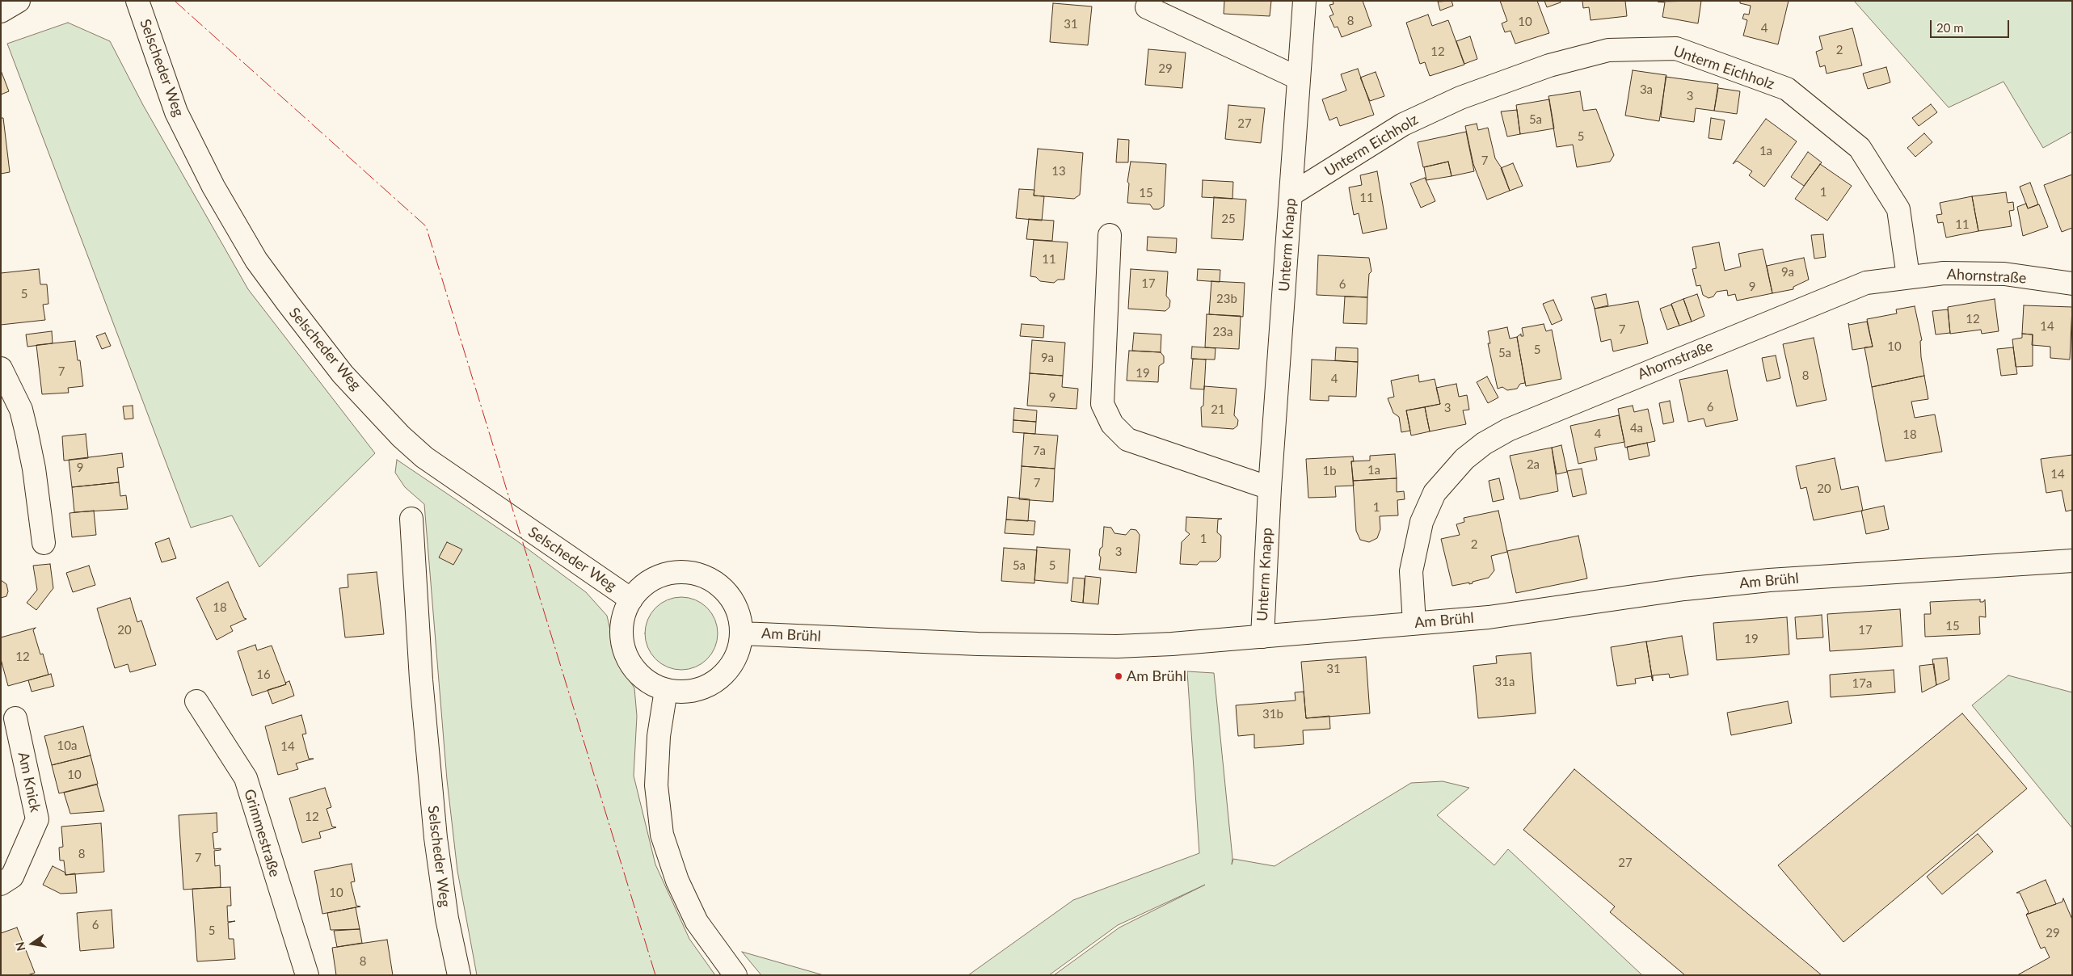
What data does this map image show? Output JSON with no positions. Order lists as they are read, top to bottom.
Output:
{
  "streets": {
    "street": [
      "Selscheder Weg",
      "Unterm Eichholz",
      "Unterm Knapp",
      "Ahornstraße",
      "Am Brühl",
      "Am Knick",
      "Grimmestraße"
    ]
  },
  "crossings": [
    ["Selscheder Weg", "Am Brühl"],
    ["Unterm Eichholz", "Unterm Knapp"],
    ["Unterm Eichholz", "Ahornstraße"],
    ["Unterm Knapp", "Am Brühl"],
    ["Ahornstraße", "Am Brühl"]
  ],
  "places": ["Am Brühl"],
  "house_numbers": [
    "8",
    "10",
    "31",
    "4",
    "2",
    "12",
    "29",
    "3a",
    "3",
    "5a",
    "27",
    "5",
    "1a",
    "7",
    "13",
    "1",
    "15",
    "11",
    "25",
    "11",
    "11",
    "9a",
    "17",
    "6",
    "9",
    "5",
    "23b",
    "12",
    "14",
    "7",
    "23a",
    "10",
    "5",
    "5a",
    "9a",
    "7",
    "19",
    "8",
    "4",
    "9",
    "6",
    "3",
    "21",
    "4a",
    "4",
    "18",
    "7a",
    "2a",
    "9",
    "1a",
    "1b",
    "14",
    "7",
    "20",
    "1",
    "1",
    "2",
    "3",
    "5a",
    "5",
    "18",
    "15",
    "20",
    "17",
    "19",
    "12",
    "31",
    "16",
    "31a",
    "17a",
    "31b",
    "10a",
    "14",
    "10",
    "12",
    "8",
    "7",
    "27",
    "10",
    "6",
    "5",
    "29",
    "8"
  ],
  "scale_bar": "20 m",
  "north": "left"
}
